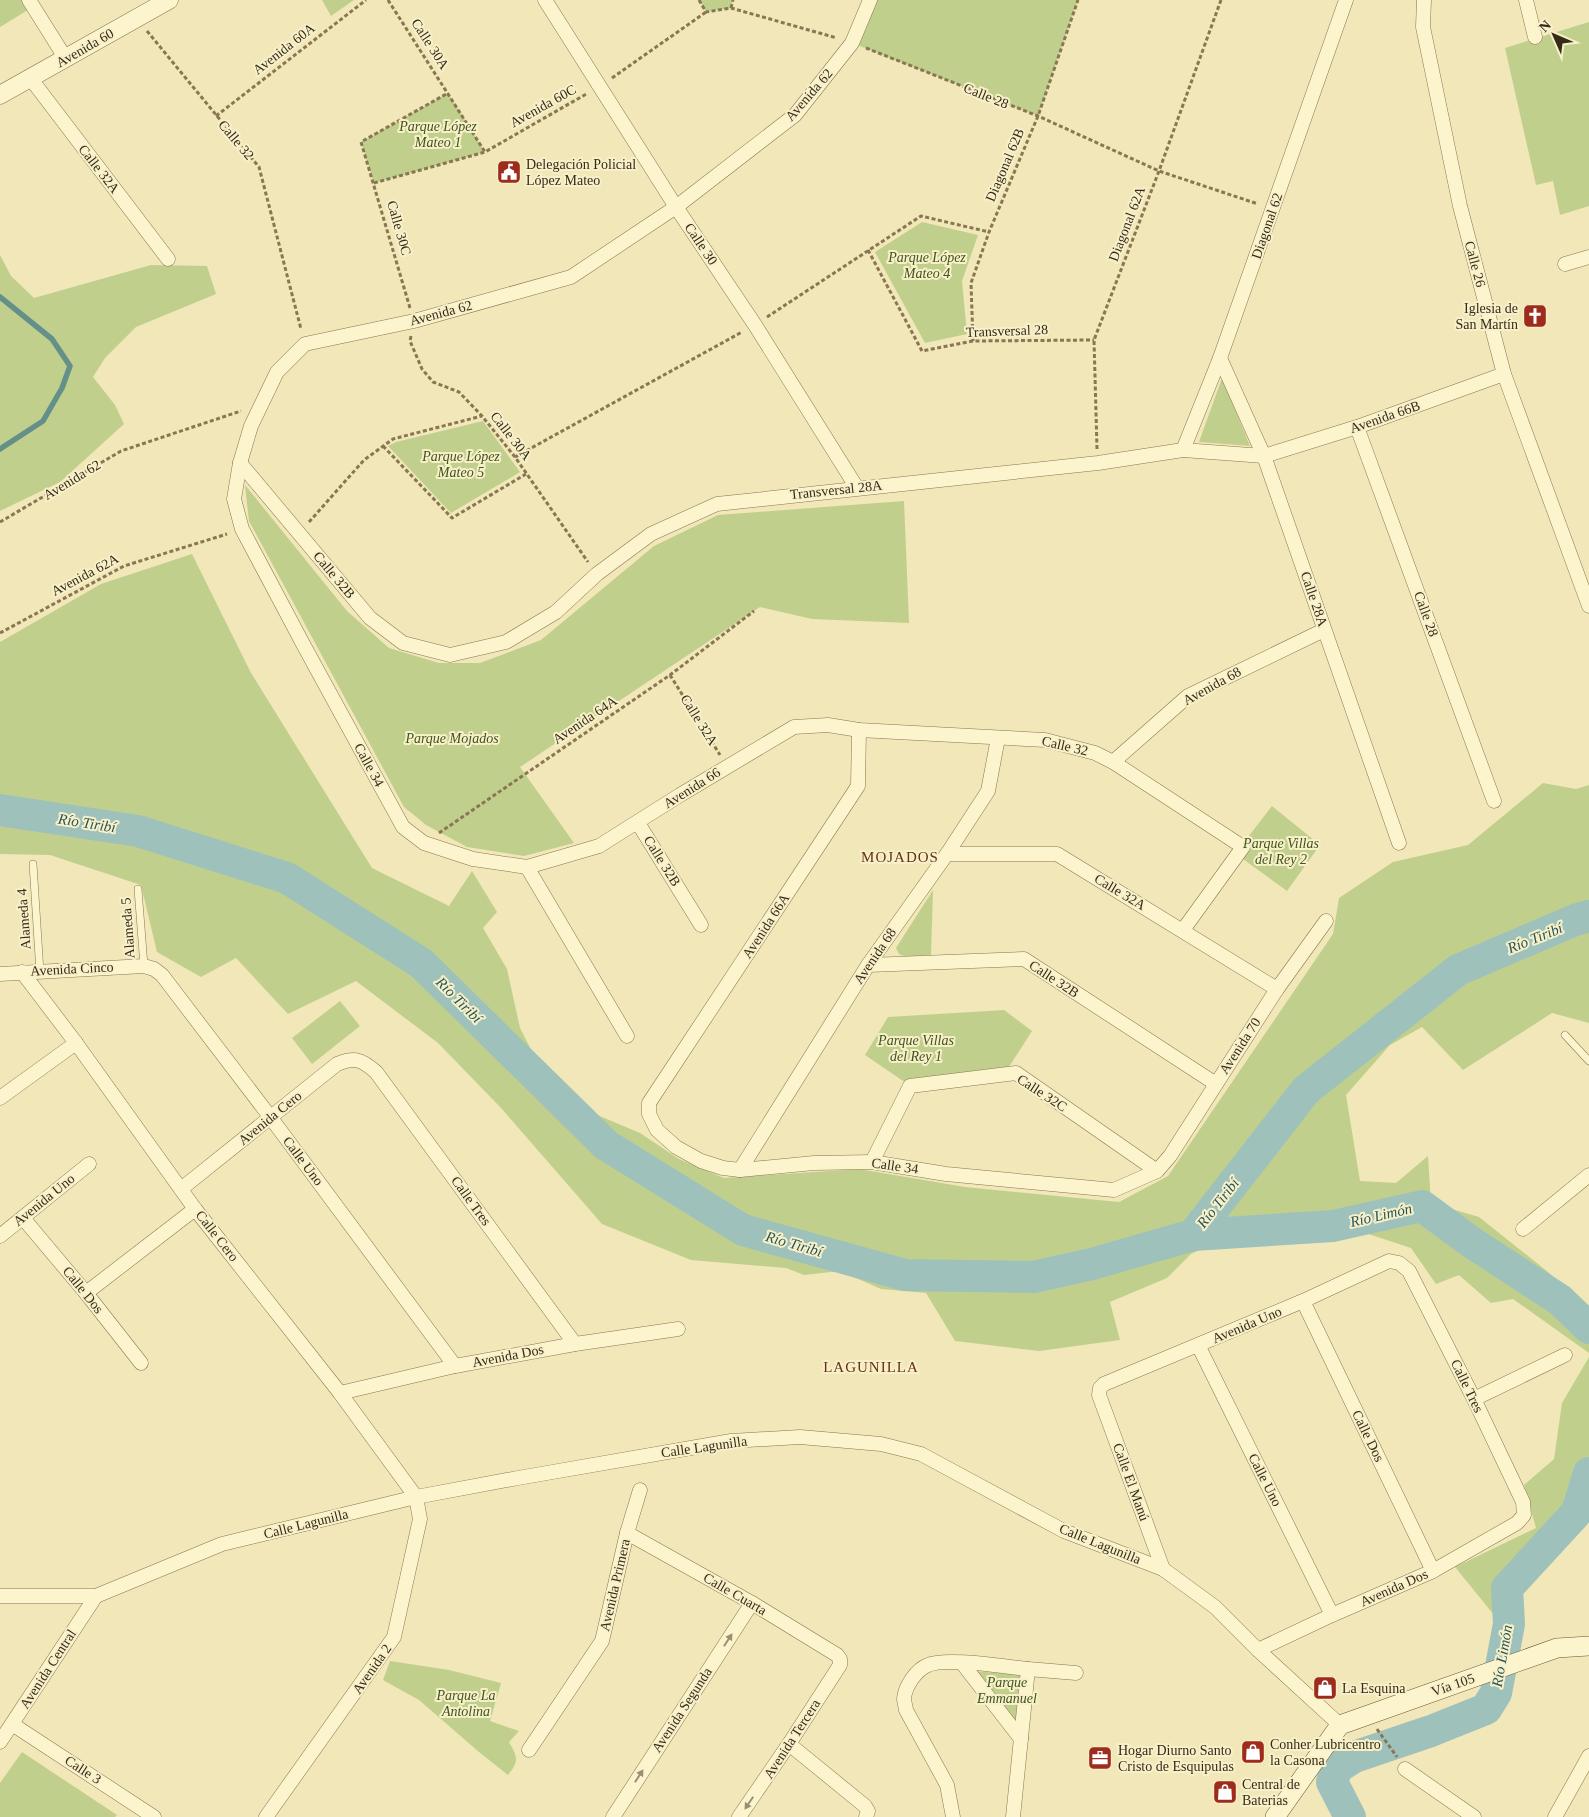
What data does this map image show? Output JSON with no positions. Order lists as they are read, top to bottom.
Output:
{
  "streets": {
    "main road": ["Vía 105"],
    "street": [
      "Avenida 60",
      "Avenida 62",
      "Calle 28",
      "Calle 32",
      "Calle 32A",
      "Diagonal 62",
      "Calle 30",
      "Calle 26",
      "Avenida 66B",
      "Transversal 28A",
      "Calle 32B",
      "Calle 28A",
      "Avenida 68",
      "Calle 34",
      "Avenida 66",
      "Avenida 66A",
      "Avenida Cinco",
      "Avenida 70",
      "Calle 32C",
      "Avenida Cero",
      "Calle Uno",
      "Avenida Uno",
      "Calle Tres",
      "Calle Cero",
      "Calle Dos",
      "Avenida Dos",
      "Calle Lagunilla",
      "Calle El Manú",
      "Avenida Primera",
      "Calle Cuarta",
      "Avenida Central",
      "Avenida 2",
      "Avenida Segunda",
      "Avenida Tercera",
      "Calle 3"
    ],
    "lane": ["Alameda 4", "Alameda 5"],
    "path": [
      "Calle 30A",
      "Avenida 60A",
      "Avenida 60C",
      "Diagonal 62B",
      "Diagonal 62A",
      "Calle 30C",
      "Transversal 28",
      "Avenida 62A",
      "Avenida 64A"
    ]
  },
  "crossings": [
    ["Calle 30A", "Avenida 62"],
    ["Calle 30A", "Avenida 60C"],
    ["Calle 30A", "Calle 30C"],
    ["Calle 30A", "Transversal 28A"],
    ["Avenida 60", "Calle 32"],
    ["Avenida 60", "Calle 32A"],
    ["Avenida 60A", "Calle 32"],
    ["Avenida 62", "Calle 28"],
    ["Avenida 62", "Calle 32"],
    ["Avenida 62", "Calle 30C"],
    ["Avenida 62", "Calle 30"],
    ["Avenida 62", "Calle 34"],
    ["Calle 28", "Avenida 60C"],
    ["Calle 28", "Diagonal 62B"],
    ["Calle 28", "Diagonal 62A"],
    ["Calle 28", "Diagonal 62"],
    ["Calle 28", "Avenida 66B"],
    ["Avenida 60C", "Calle 30C"],
    ["Avenida 60C", "Calle 30"],
    ["Calle 32", "Calle 32A"],
    ["Calle 32", "Avenida 68"],
    ["Calle 32", "Avenida 66"],
    ["Calle 32", "Avenida 66A"],
    ["Diagonal 62B", "Transversal 28"],
    ["Calle 32A", "Avenida 68"],
    ["Calle 32A", "Avenida 64A"],
    ["Calle 32A", "Avenida 66"],
    ["Calle 32A", "Avenida 70"],
    ["Diagonal 62A", "Transversal 28"],
    ["Diagonal 62A", "Transversal 28A"],
    ["Diagonal 62", "Transversal 28A"],
    ["Diagonal 62", "Calle 28A"],
    ["Calle 30", "Transversal 28A"],
    ["Calle 26", "Avenida 66B"],
    ["Avenida 66B", "Transversal 28A"],
    ["Avenida 66B", "Calle 28A"],
    ["Transversal 28A", "Calle 32B"],
    ["Transversal 28A", "Calle 28A"],
    ["Avenida 62A", "Calle 34"],
    ["Calle 32B", "Avenida 68"],
    ["Calle 32B", "Calle 34"],
    ["Calle 32B", "Avenida 66"],
    ["Calle 32B", "Avenida 70"],
    ["Calle 28A", "Avenida 68"],
    ["Avenida 68", "Calle 34"],
    ["Avenida 64A", "Calle 34"],
    ["Calle 34", "Avenida 66"],
    ["Calle 34", "Avenida 66A"],
    ["Calle 34", "Avenida 70"],
    ["Calle 34", "Calle 32C"],
    ["Avenida 66", "Avenida 66A"],
    ["Alameda 4", "Avenida Cinco"],
    ["Alameda 5", "Avenida Cinco"],
    ["Alameda 5", "Calle Uno"],
    ["Avenida Cinco", "Calle Uno"],
    ["Avenida Cinco", "Calle Cero"],
    ["Avenida 70", "Calle 32C"],
    ["Avenida Cero", "Calle Uno"],
    ["Avenida Cero", "Calle Tres"],
    ["Avenida Cero", "Calle Cero"],
    ["Calle Uno", "Avenida Uno"],
    ["Calle Uno", "Avenida Dos"],
    ["Avenida Uno", "Calle Tres"],
    ["Avenida Uno", "Calle Dos"],
    ["Avenida Uno", "Calle El Manú"],
    ["Calle Tres", "Avenida Dos"],
    ["Calle Cero", "Avenida Dos"],
    ["Calle Cero", "Calle Lagunilla"],
    ["Calle Cero", "Avenida 2"],
    ["Calle Dos", "Avenida Dos"],
    ["Avenida Dos", "Calle Lagunilla"],
    ["Calle Lagunilla", "Calle El Manú"],
    ["Calle Lagunilla", "Avenida Central"],
    ["Calle Lagunilla", "Avenida 2"],
    ["Calle Lagunilla", "Vía 105"],
    ["Avenida Primera", "Calle Cuarta"],
    ["Calle Cuarta", "Avenida Segunda"],
    ["Calle Cuarta", "Avenida Tercera"],
    ["Avenida Central", "Calle 3"]
  ],
  "one_way": ["Avenida Segunda", "Avenida Tercera"],
  "districts": ["MOJADOS", "LAGUNILLA"],
  "water": ["Río Tiribí", "Río Limón"],
  "parks": [
    "Parque López Mateo 1",
    "Parque López Mateo 4",
    "Parque López Mateo 5",
    "Parque Mojados",
    "Parque Villas del Rey 2",
    "Parque Villas del Rey 1",
    "Parque Emmanuel",
    "Parque La Antolina"
  ],
  "places": {
    "public building": ["Delegación Policial López Mateo"],
    "church": ["Iglesia de San Martín"],
    "shop": ["La Esquina", "Conher Lubricentro la Casona", "Central de Baterias"],
    "office": ["Hogar Diurno Santo Cristo de Esquipulas"]
  },
  "north": "top left"
}
